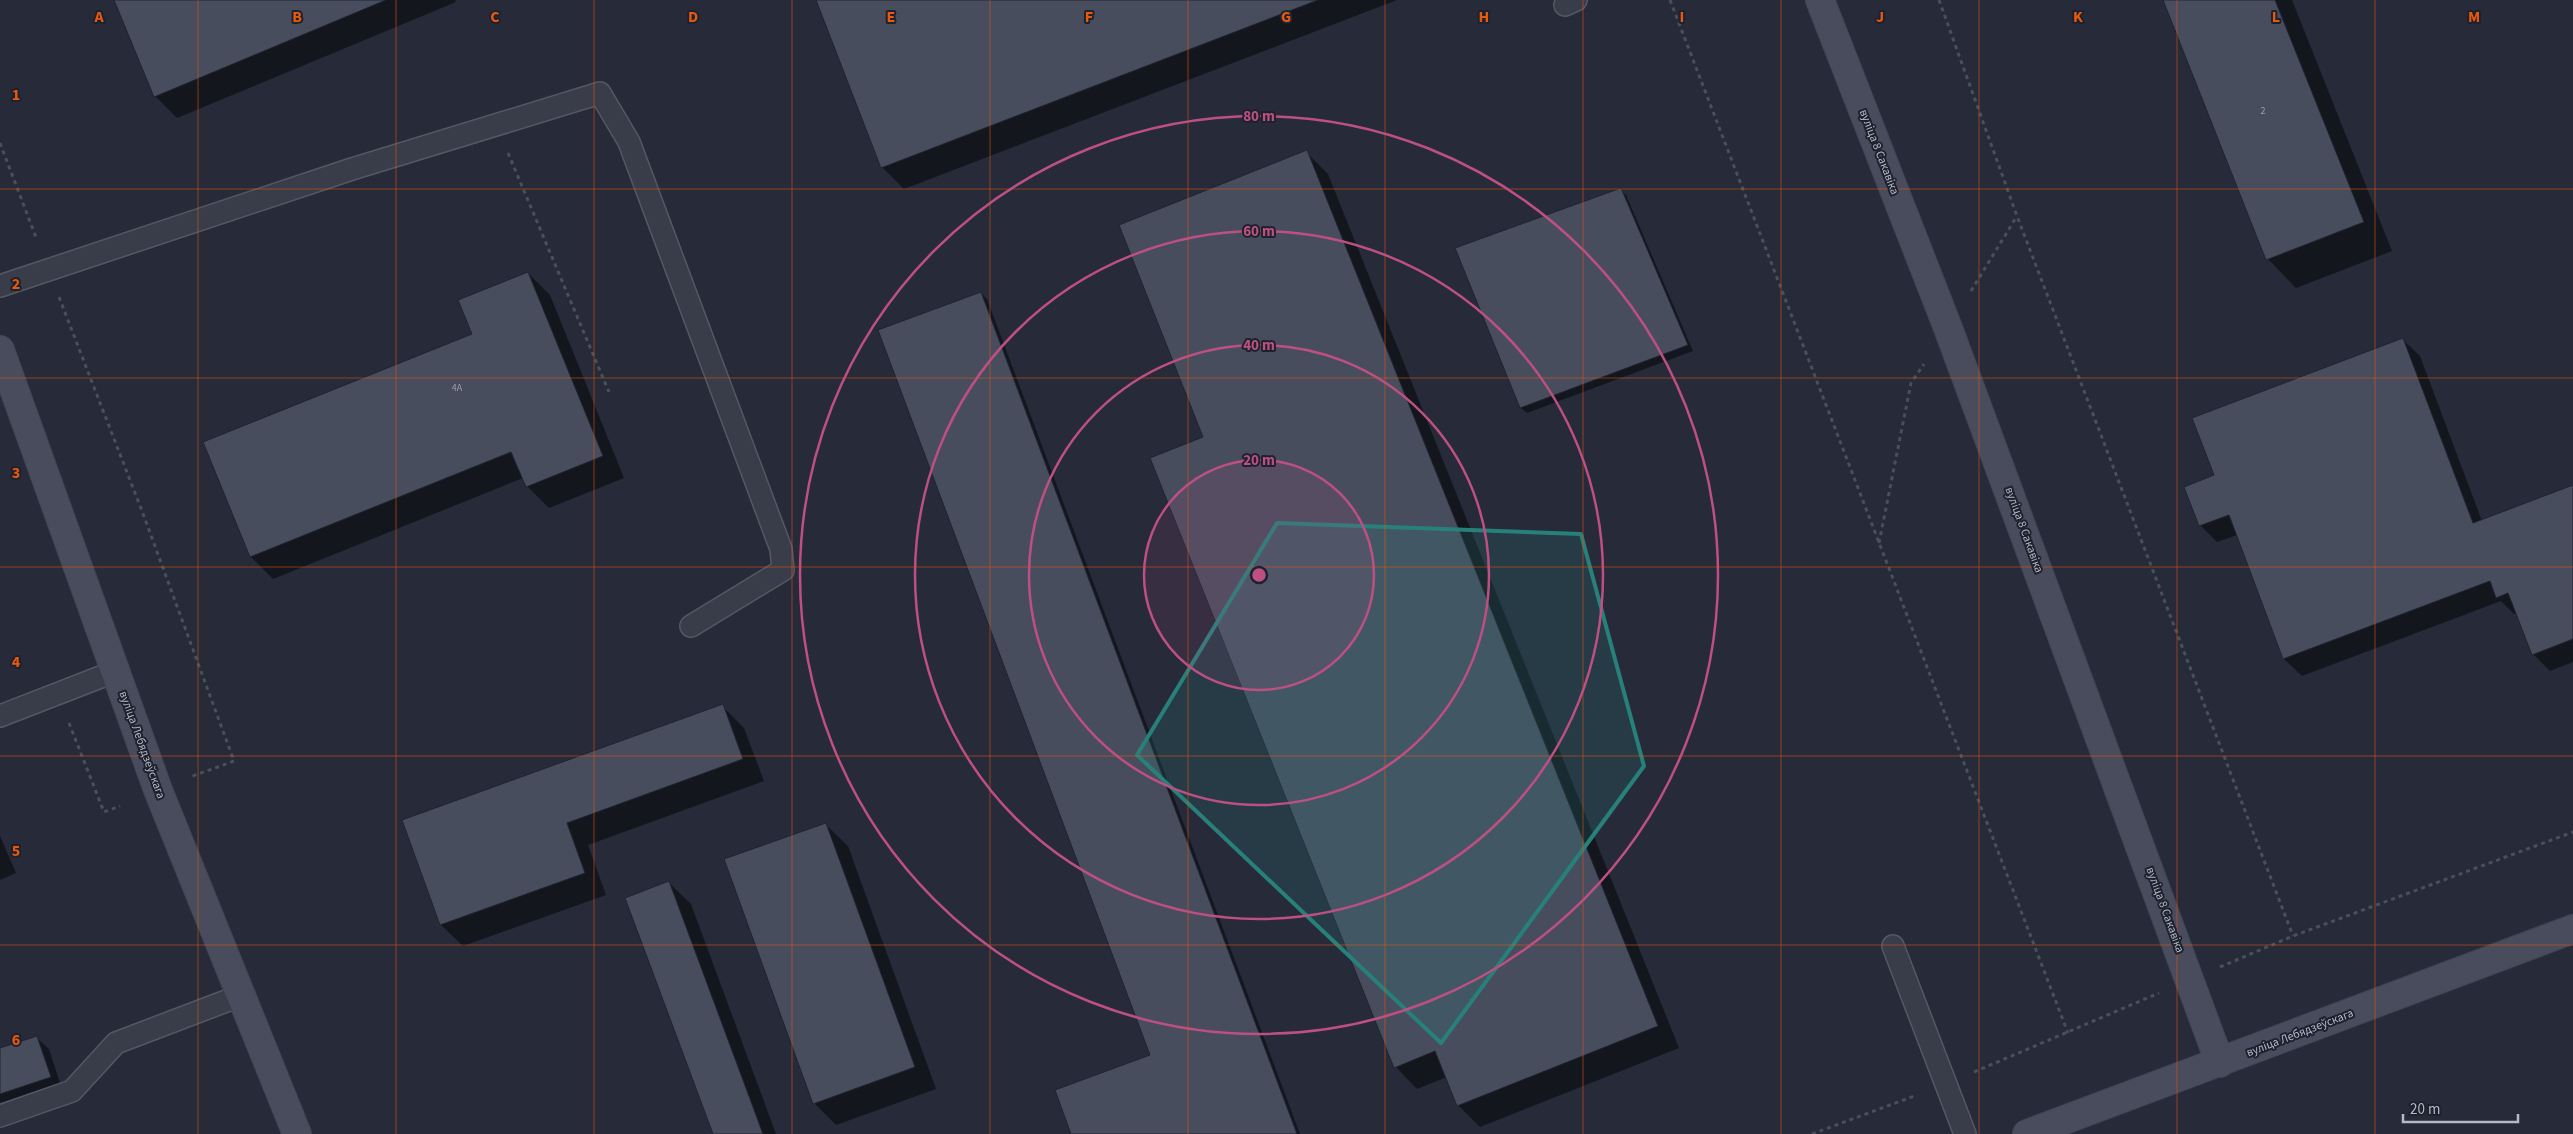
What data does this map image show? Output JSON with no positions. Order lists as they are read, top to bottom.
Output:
{
  "streets": {
    "main road": ["вуліца 8 Сакавіка", "вуліца Лебядзеўскага"]
  },
  "crossings": [
    ["вуліца 8 Сакавіка", "вуліца Лебядзеўскага"]
  ],
  "house_numbers": ["2", "4А"],
  "scale_bar": "20 m",
  "grid": {
    "columns": [
      "A",
      "B",
      "C",
      "D",
      "E",
      "F",
      "G",
      "H",
      "I",
      "J",
      "K",
      "L",
      "M"
    ],
    "rows": [
      "1",
      "2",
      "3",
      "4",
      "5",
      "6"
    ]
  },
  "rings": [
    "80 m",
    "60 m",
    "40 m",
    "20 m"
  ]
}
